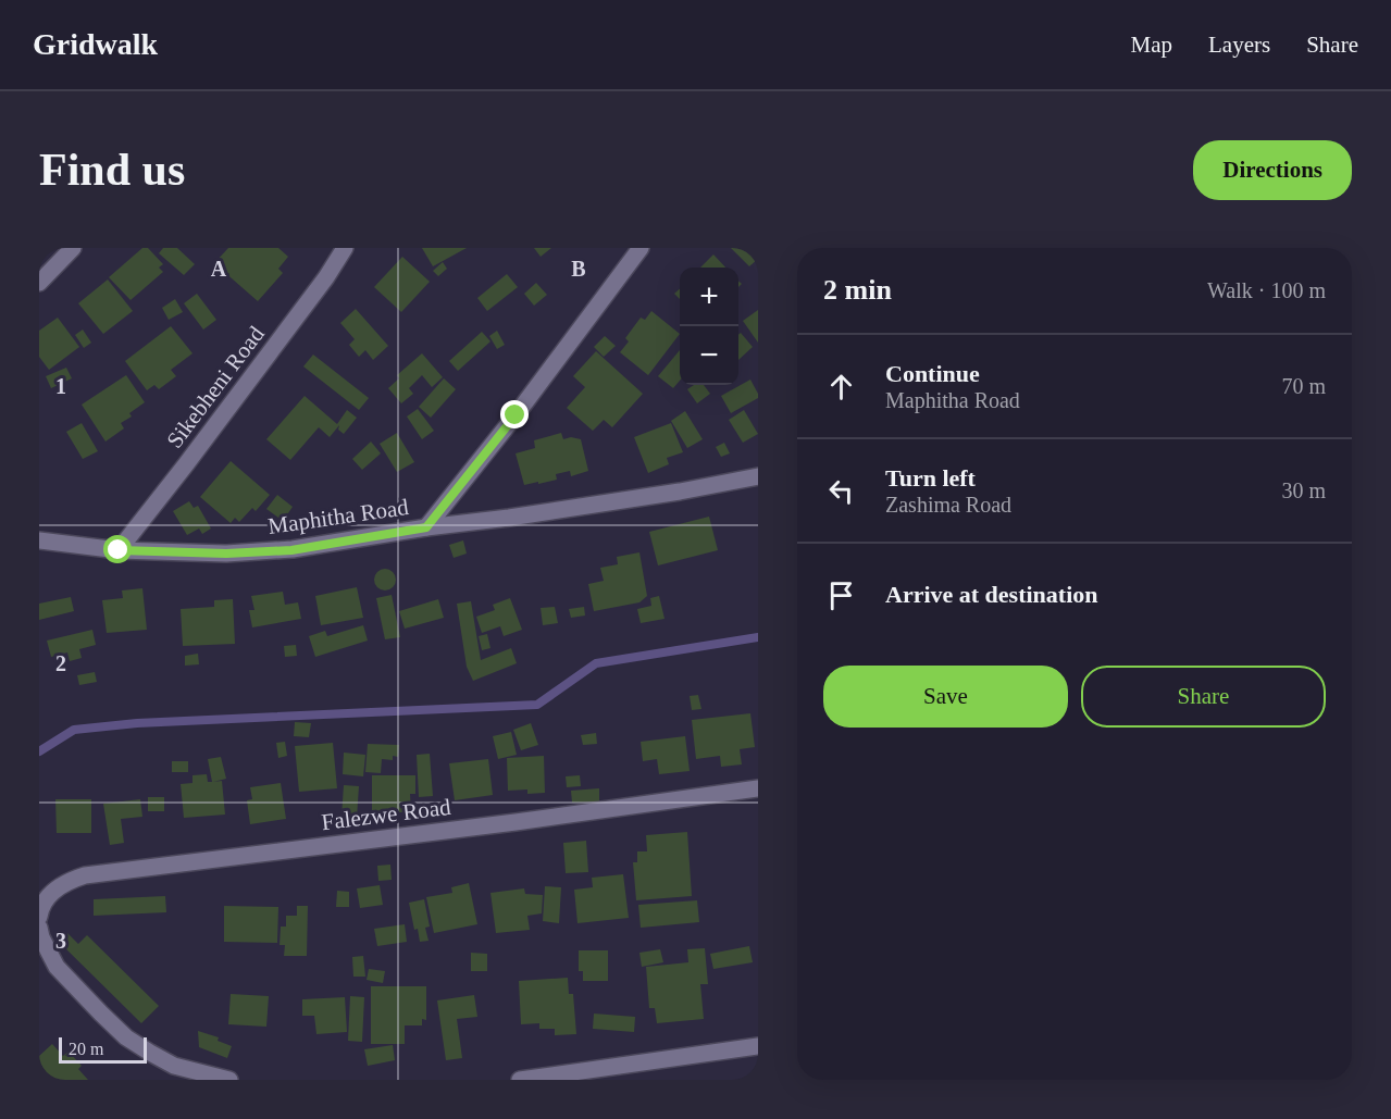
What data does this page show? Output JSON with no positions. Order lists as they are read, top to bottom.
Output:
{
  "streets": {
    "street": ["Sikebheni Road", "Maphitha Road", "Falezwe Road"]
  },
  "crossings": [
    ["Sikebheni Road", "Maphitha Road"]
  ],
  "scale_bar": "20 m",
  "page": {
    "header": "Gridwalk",
    "nav": ["Map", "Layers", "Share"],
    "buttons": [
      "Directions",
      ["Save", "Share"]
    ],
    "title": "Find us",
    "heading": ["2 min", "Walk · 100 m"],
    "map_buttons": ["+", "−"],
    "list": [
      ["Continue", "Maphitha Road", "70 m"],
      ["Turn left", "Zashima Road", "30 m"],
      "Arrive at destination"
    ],
    "scale": "20 m"
  },
  "grid": {
    "columns": ["A", "B"],
    "rows": ["1", "2", "3"]
  }
}
